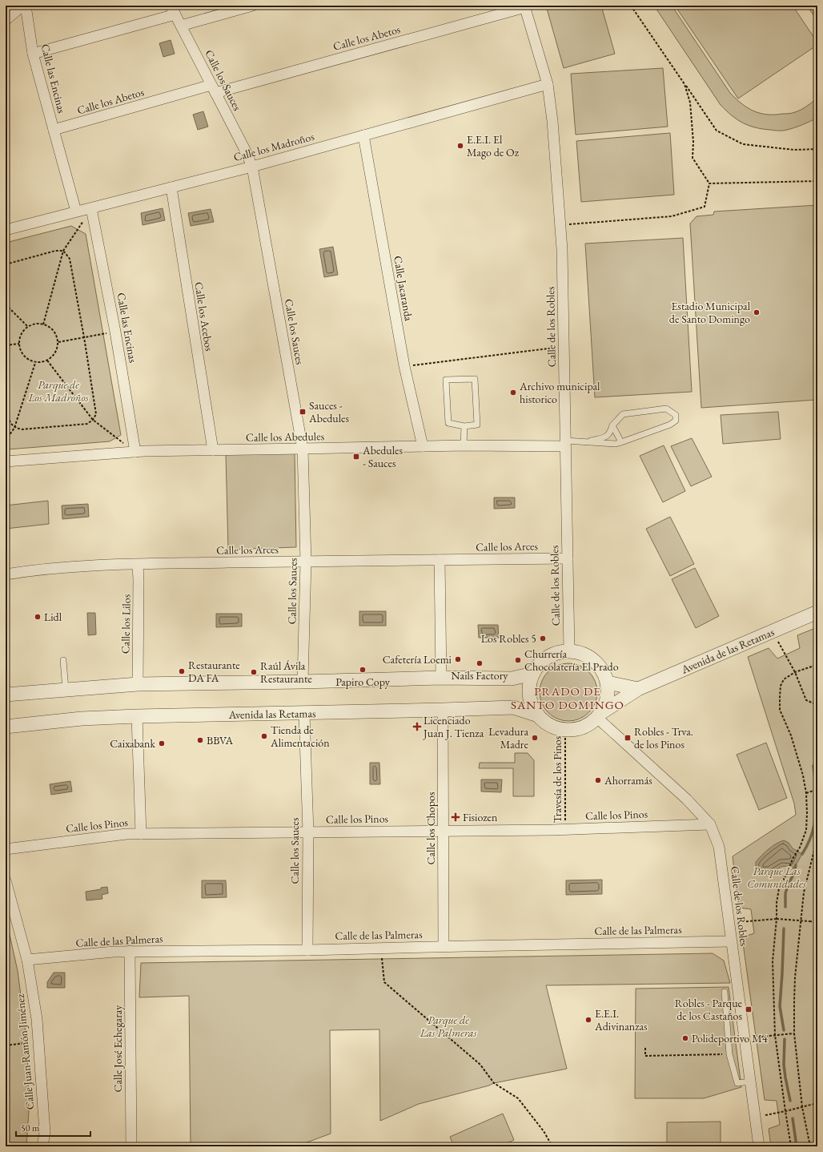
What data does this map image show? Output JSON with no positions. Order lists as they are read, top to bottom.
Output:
{
  "streets": {
    "street": [
      "Calle los Abetos",
      "Calle las Encinas",
      "Calle los Sauces",
      "Calle los Madroños",
      "Calle Jacaranda",
      "Calle los Acebos",
      "Calle de los Robles",
      "Calle los Abedules",
      "Calle los Arces",
      "Calle los Lilos",
      "Avenida de las Retamas",
      "Avenida las Retamas",
      "Calle los Pinos",
      "Calle los Chopos",
      "Calle de las Palmeras",
      "Calle José Echegaray",
      "Calle Juan Ramón Jiménez"
    ],
    "path": ["Travesía de los Pinos"]
  },
  "crossings": [
    ["Calle los Abetos", "Calle las Encinas"],
    ["Calle los Abetos", "Calle los Sauces"],
    ["Calle los Abetos", "Calle de los Robles"],
    ["Calle las Encinas", "Calle los Madroños"],
    ["Calle las Encinas", "Calle los Abedules"],
    ["Calle los Sauces", "Calle los Madroños"],
    ["Calle los Sauces", "Calle los Abedules"],
    ["Calle los Sauces", "Calle los Arces"],
    ["Calle los Sauces", "Avenida las Retamas"],
    ["Calle los Sauces", "Calle los Pinos"],
    ["Calle los Sauces", "Calle de las Palmeras"],
    ["Calle los Madroños", "Calle Jacaranda"],
    ["Calle los Madroños", "Calle los Acebos"],
    ["Calle los Madroños", "Calle de los Robles"],
    ["Calle Jacaranda", "Calle los Abedules"],
    ["Calle los Acebos", "Calle los Abedules"],
    ["Calle de los Robles", "Calle los Abedules"],
    ["Calle de los Robles", "Calle los Arces"],
    ["Calle de los Robles", "Avenida de las Retamas"],
    ["Calle de los Robles", "Avenida las Retamas"],
    ["Calle de los Robles", "Travesía de los Pinos"],
    ["Calle de los Robles", "Calle los Pinos"],
    ["Calle de los Robles", "Calle de las Palmeras"],
    ["Calle los Arces", "Calle los Lilos"],
    ["Avenida de las Retamas", "Avenida las Retamas"],
    ["Avenida de las Retamas", "Travesía de los Pinos"],
    ["Avenida las Retamas", "Travesía de los Pinos"],
    ["Avenida las Retamas", "Calle los Chopos"],
    ["Travesía de los Pinos", "Calle los Pinos"],
    ["Calle los Pinos", "Calle los Chopos"],
    ["Calle los Chopos", "Calle de las Palmeras"],
    ["Calle de las Palmeras", "Calle José Echegaray"],
    ["Calle de las Palmeras", "Calle Juan Ramón Jiménez"]
  ],
  "districts": ["PRADO DE SANTO DOMINGO"],
  "parks": ["Parque de Los Madroños", "Parque Las Comunidades", "Parque de Las Palmeras"],
  "places": {
    "other": [
      "E.E.I. El Mago de Oz",
      "Estadio Municipal de Santo Domingo",
      "Archivo municipal historico",
      "Lidl",
      "Los Robles 5",
      "Cafetería Loemi",
      "Churrería Chocolatería El Prado",
      "Nails Factory",
      "Papiro Copy",
      "Restaurante DA FA",
      "Raúl Ávila Restaurante",
      "Tienda de Alimentación",
      "Levadura Madre",
      "BBVA",
      "Caixabank",
      "Ahorramás",
      "E.E.I. Adivinanzas",
      "Polideportivo M4"
    ],
    "transit": [
      "Sauces - Abedules",
      "Abedules - Sauces",
      "Robles - Trva. de los Pinos",
      "Robles - Parque de los Castaños"
    ],
    "health": ["Licenciado Juan J. Tienza", "Fisiozen"]
  },
  "scale_bar": "50 m"
}
